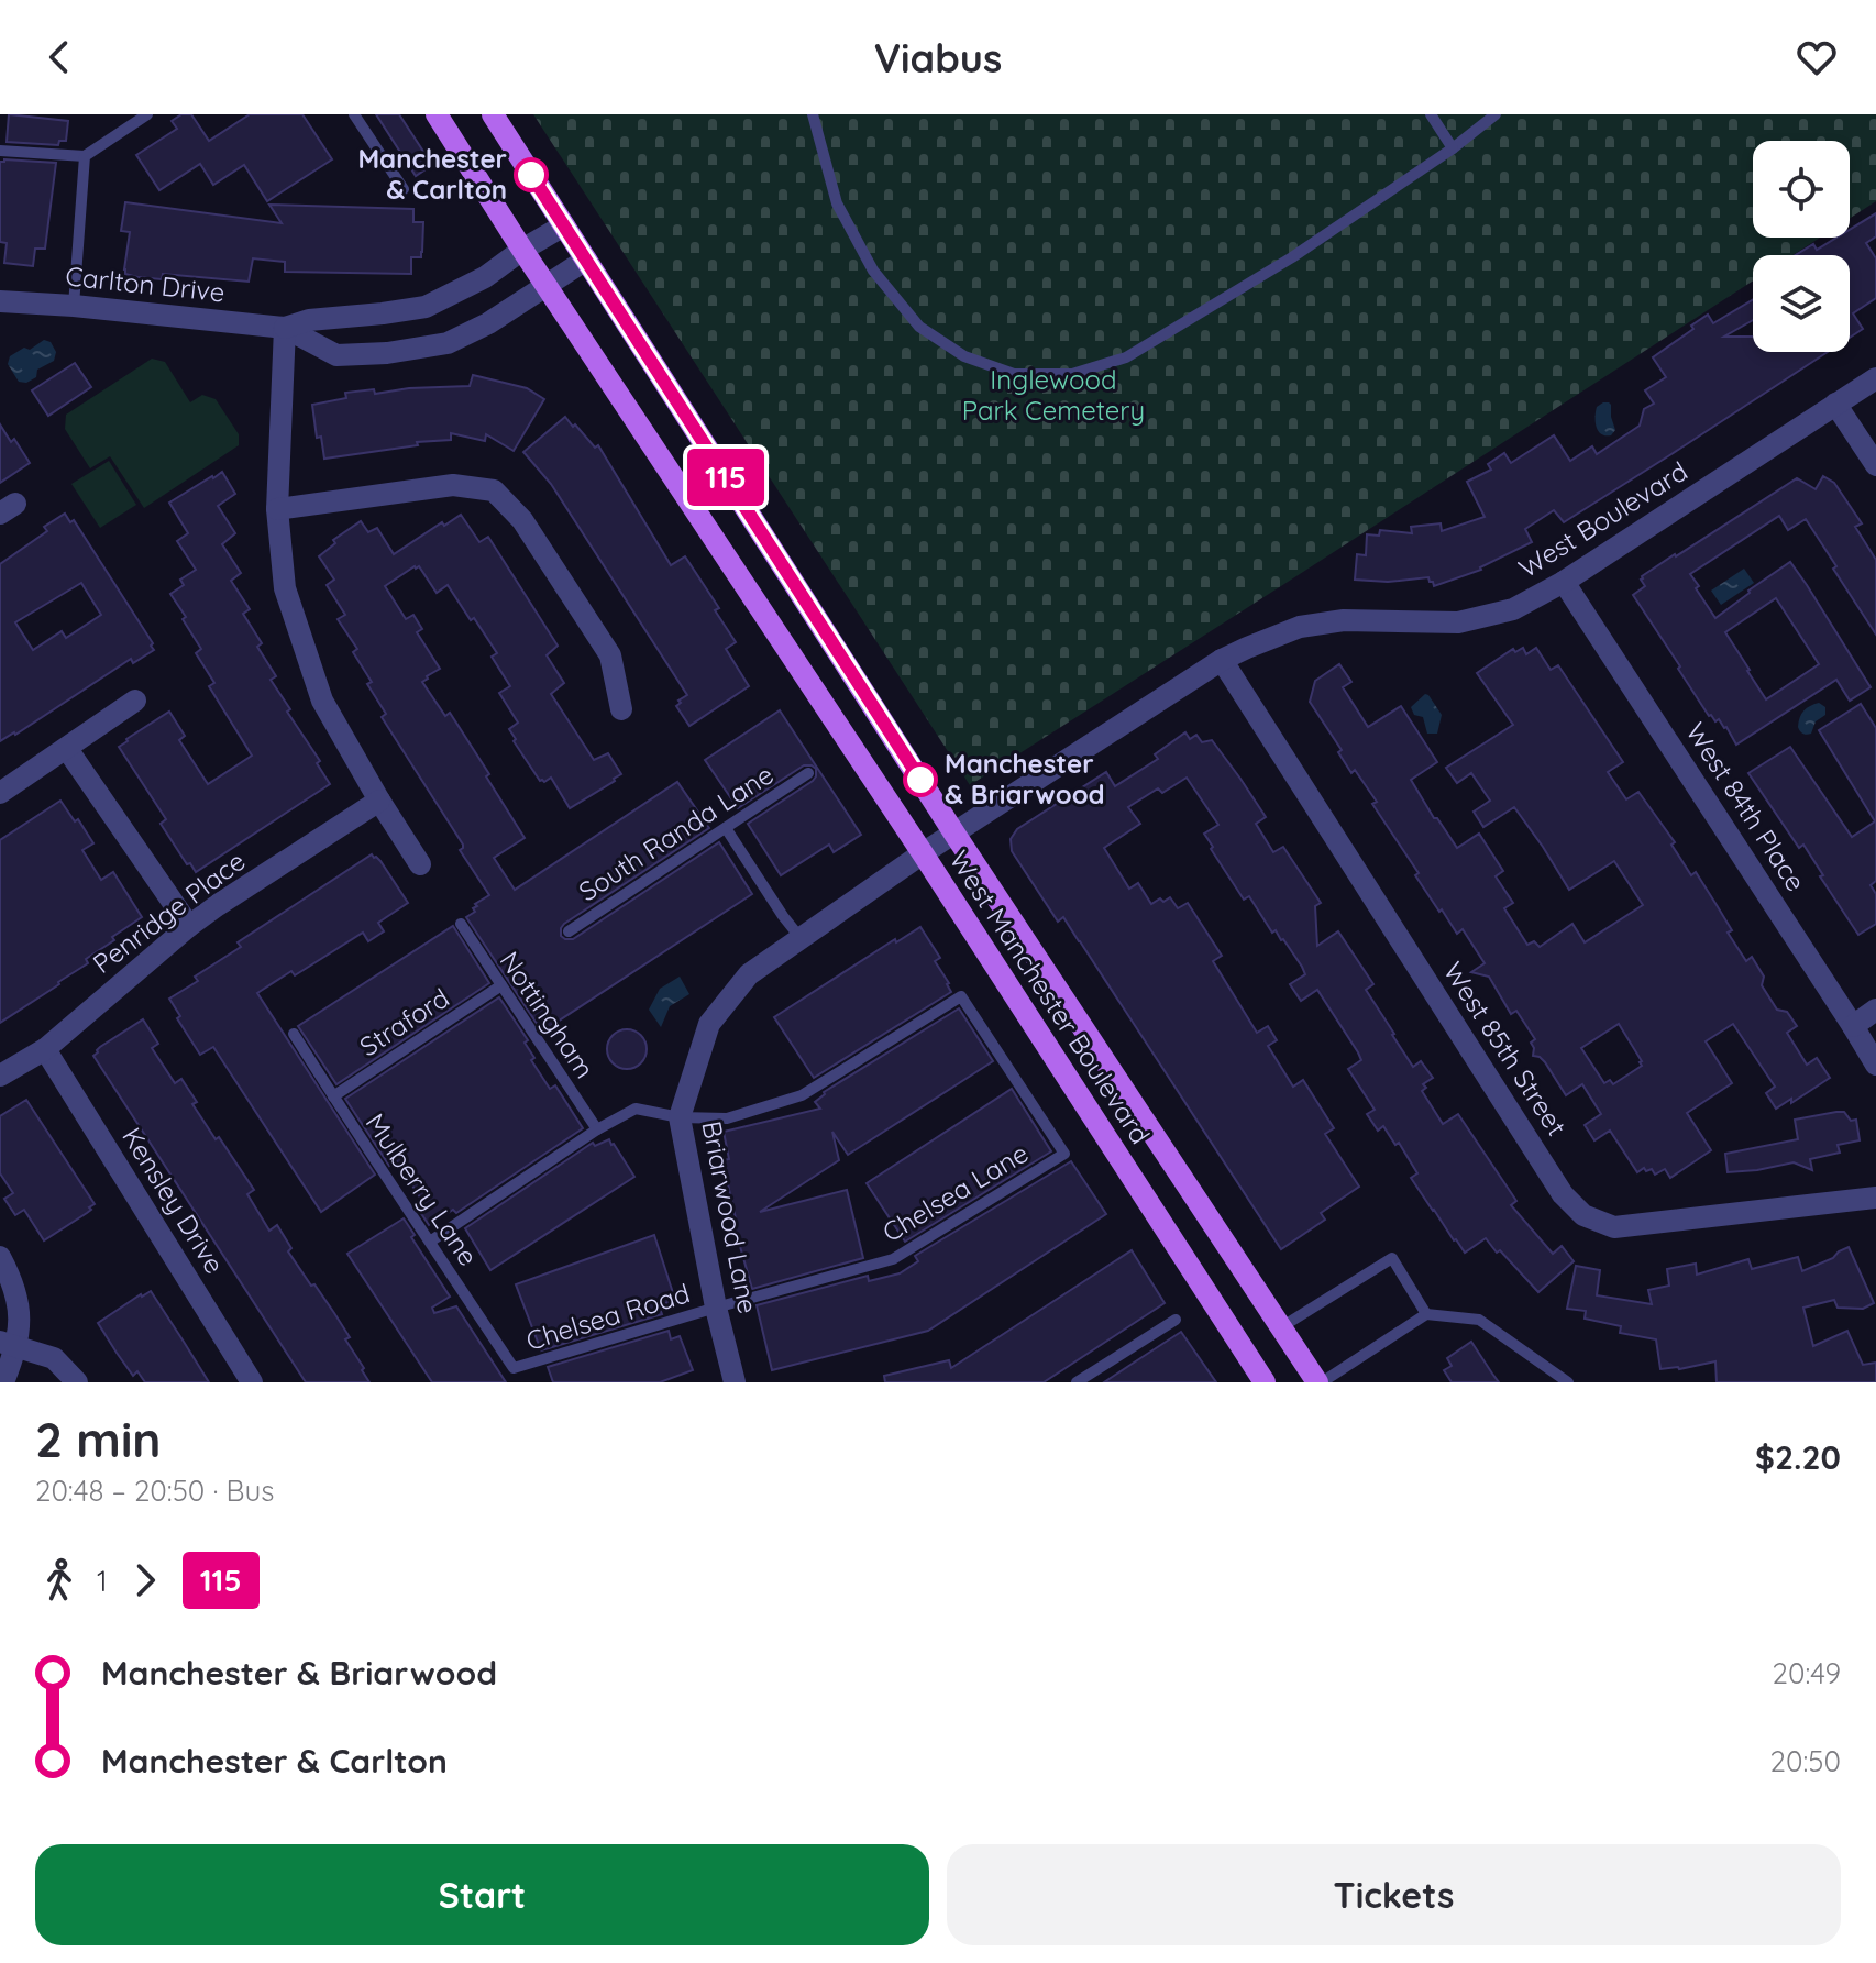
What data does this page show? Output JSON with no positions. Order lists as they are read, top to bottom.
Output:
{
  "streets": {
    "main road": ["West Manchester Boulevard"],
    "street": [
      "Carlton Drive",
      "West Boulevard",
      "West 84th Place",
      "Penridge Place",
      "West 85th Street",
      "Kensley Drive",
      "Briarwood Lane"
    ],
    "lane": [
      "South Randa Lane",
      "Nottingham",
      "Straford",
      "Mulberry Lane",
      "Chelsea Lane",
      "Chelsea Road"
    ]
  },
  "crossings": [
    ["Carlton Drive", "West Manchester Boulevard"],
    ["West Boulevard", "West 84th Place"],
    ["West Boulevard", "West Manchester Boulevard"],
    ["West Boulevard", "West 85th Street"],
    ["West Boulevard", "Briarwood Lane"],
    ["Penridge Place", "Kensley Drive"],
    ["West Manchester Boulevard", "Briarwood Lane"],
    ["Nottingham", "Straford"],
    ["Straford", "Mulberry Lane"],
    ["Mulberry Lane", "Chelsea Road"],
    ["Chelsea Lane", "Briarwood Lane"],
    ["Chelsea Lane", "Chelsea Road"],
    ["Briarwood Lane", "Chelsea Road"]
  ],
  "parks": ["Inglewood Park Cemetery"],
  "places": ["Manchester & Carlton", "Manchester & Briarwood"],
  "lines": ["bus line 115"],
  "page": {
    "header": "Viabus",
    "on_map": "115",
    "heading": ["2 min", "20:48 – 20:50 · Bus", "$2.20"],
    "legs": ["1", "115"],
    "list": [
      {
        "name": "Manchester & Briarwood",
        "value": "20:49"
      },
      {
        "name": "Manchester & Carlton",
        "value": "20:50"
      }
    ],
    "buttons": ["Start", "Tickets"]
  }
}
